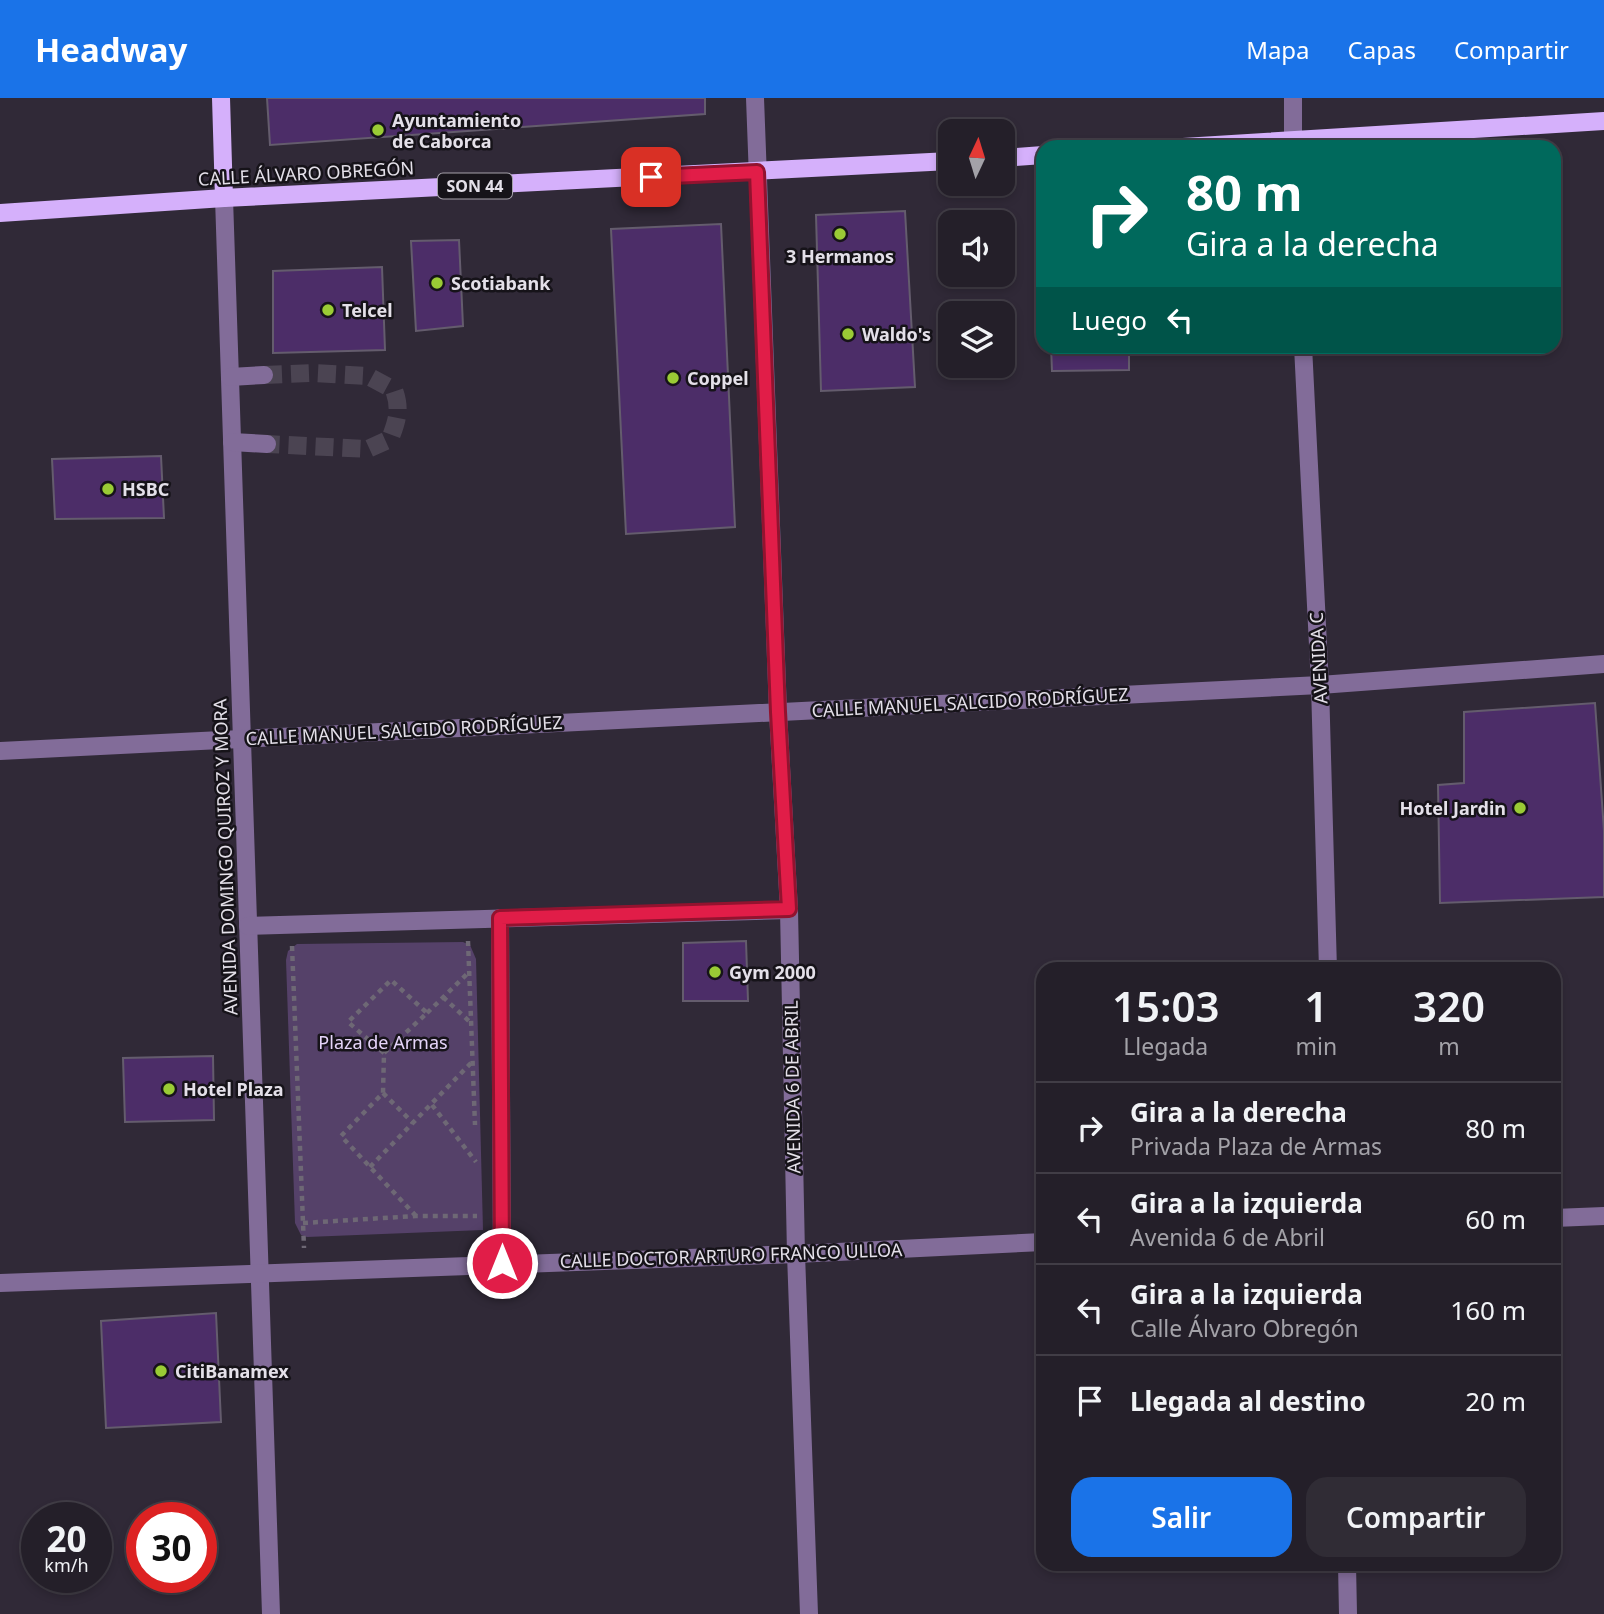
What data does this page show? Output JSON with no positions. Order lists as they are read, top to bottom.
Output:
{
  "streets": {
    "main road": ["CALLE ÁLVARO OBREGÓN", "SON 44", "AVENIDA DOMINGO QUIROZ Y MORA"],
    "street": [
      "AVENIDA C",
      "CALLE MANUEL SALCIDO RODRÍGUEZ",
      "AVENIDA 6 DE ABRIL",
      "CALLE DOCTOR ARTURO FRANCO ULLOA"
    ]
  },
  "crossings": [
    ["CALLE ÁLVARO OBREGÓN", "AVENIDA DOMINGO QUIROZ Y MORA"],
    ["CALLE ÁLVARO OBREGÓN", "AVENIDA 6 DE ABRIL"],
    ["AVENIDA C", "CALLE MANUEL SALCIDO RODRÍGUEZ"],
    ["CALLE MANUEL SALCIDO RODRÍGUEZ", "AVENIDA DOMINGO QUIROZ Y MORA"],
    ["CALLE MANUEL SALCIDO RODRÍGUEZ", "AVENIDA 6 DE ABRIL"],
    ["AVENIDA DOMINGO QUIROZ Y MORA", "CALLE DOCTOR ARTURO FRANCO ULLOA"],
    ["AVENIDA 6 DE ABRIL", "CALLE DOCTOR ARTURO FRANCO ULLOA"]
  ],
  "parks": ["Plaza de Armas"],
  "places": [
    "Ayuntamiento de Caborca",
    "3 Hermanos",
    "Scotiabank",
    "Telcel",
    "Waldo's",
    "Coppel",
    "HSBC",
    "Hotel Jardin",
    "Gym 2000",
    "Hotel Plaza",
    "CitiBanamex"
  ],
  "north": "top",
  "page": {
    "header": "Headway",
    "nav": ["Mapa", "Capas", "Compartir"],
    "turn": ["80 m", "Gira a la derecha"],
    "then": "Luego",
    "eta": [
      "15:03",
      "Llegada",
      "1",
      "min",
      "320",
      "m"
    ],
    "list": [
      {
        "name": "Gira a la derecha",
        "note": "Privada Plaza de Armas",
        "value": "80 m"
      },
      {
        "name": "Gira a la izquierda",
        "note": "Avenida 6 de Abril",
        "value": "60 m"
      },
      {
        "name": "Gira a la izquierda",
        "note": "Calle Álvaro Obregón",
        "value": "160 m"
      },
      {
        "name": "Llegada al destino",
        "value": "20 m"
      }
    ],
    "buttons": ["Salir", "Compartir"],
    "speed": "20 km/h",
    "limit": "30"
  }
}
